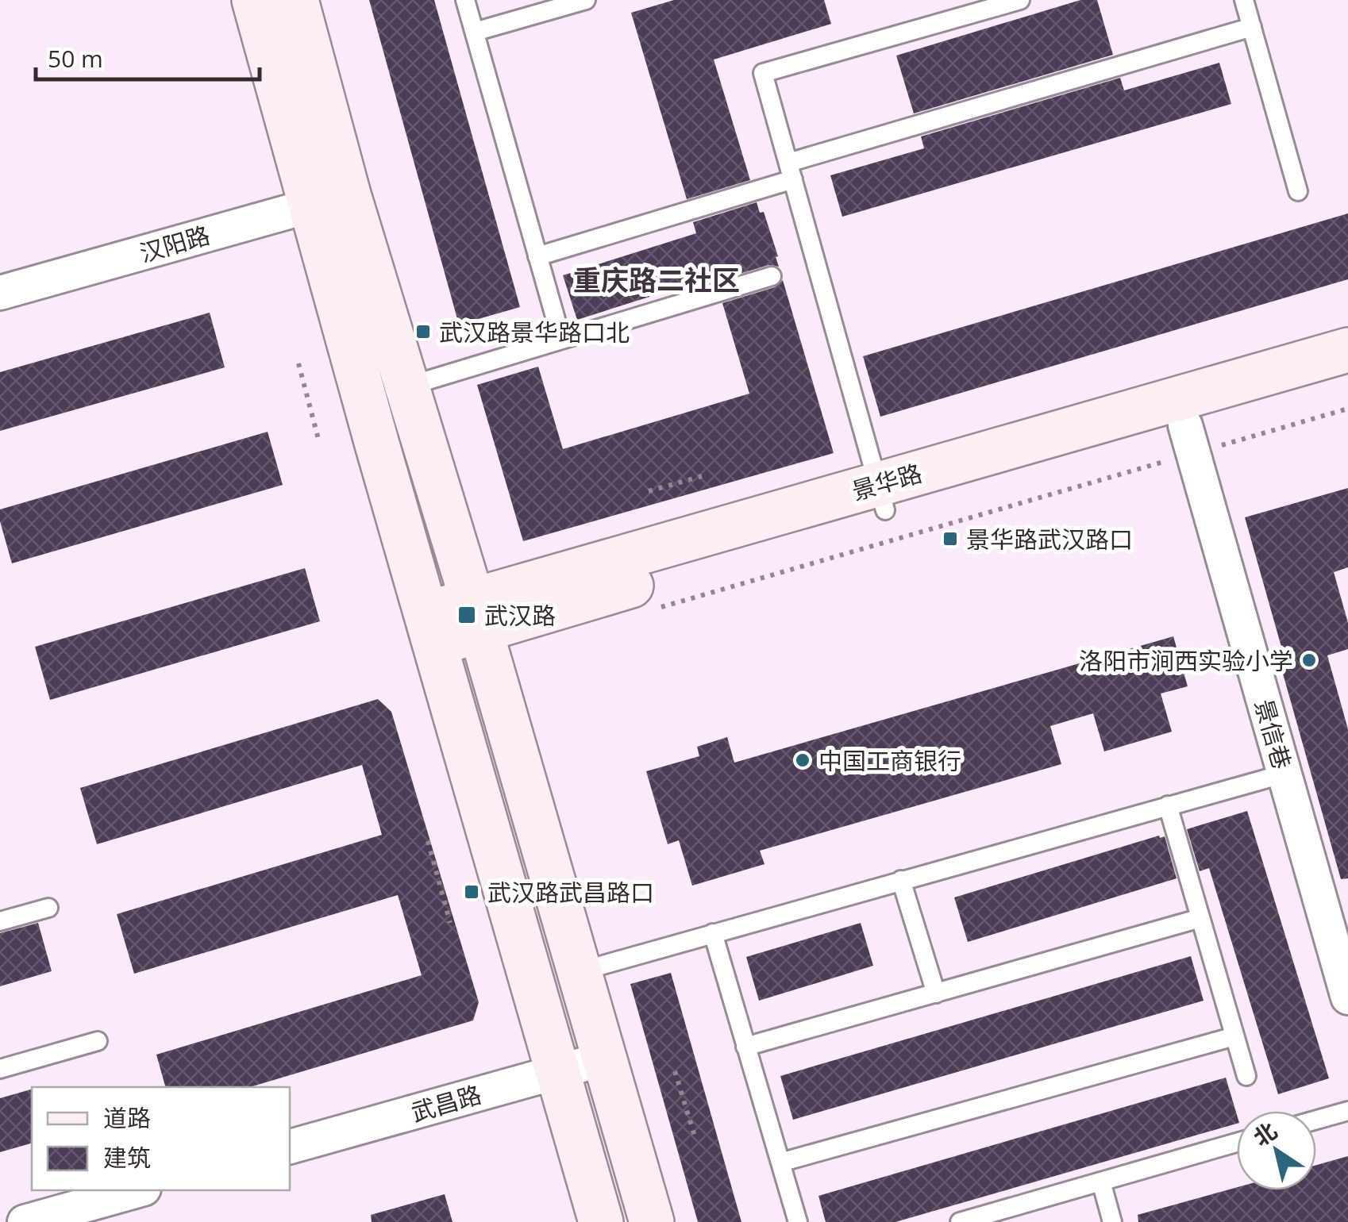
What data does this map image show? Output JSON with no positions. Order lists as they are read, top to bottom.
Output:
{
  "streets": {
    "main road": ["景华路"],
    "street": ["汉阳路", "景信巷", "武昌路"]
  },
  "crossings": [
    ["景华路", "景信巷"]
  ],
  "districts": ["重庆路二社区"],
  "places": {
    "transit": [
      "武汉路景华路口北",
      "景华路武汉路口",
      "武汉路",
      "武汉路武昌路口"
    ],
    "other": ["洛阳市涧西实验小学", "中国工商银行"]
  },
  "legend": ["道路", "建筑"],
  "scale_bar": "50 m",
  "north": "top left"
}
